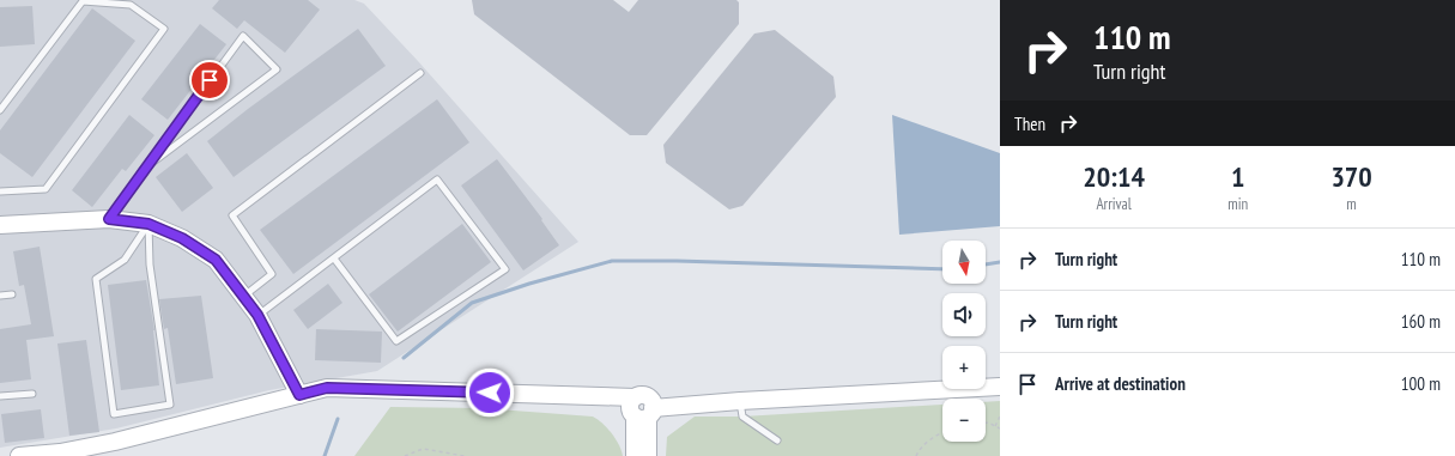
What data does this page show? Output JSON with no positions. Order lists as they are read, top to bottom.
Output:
{
  "north": "bottom",
  "page": {
    "turn": ["110 m", "Turn right"],
    "then": "Then",
    "eta": [
      "20:14",
      "Arrival",
      "1",
      "min",
      "370",
      "m"
    ],
    "list": [
      {
        "name": "Turn right",
        "value": "110 m"
      },
      {
        "name": "Turn right",
        "value": "160 m"
      },
      {
        "name": "Arrive at destination",
        "value": "100 m"
      }
    ],
    "map_buttons": ["+", "−"]
  }
}
